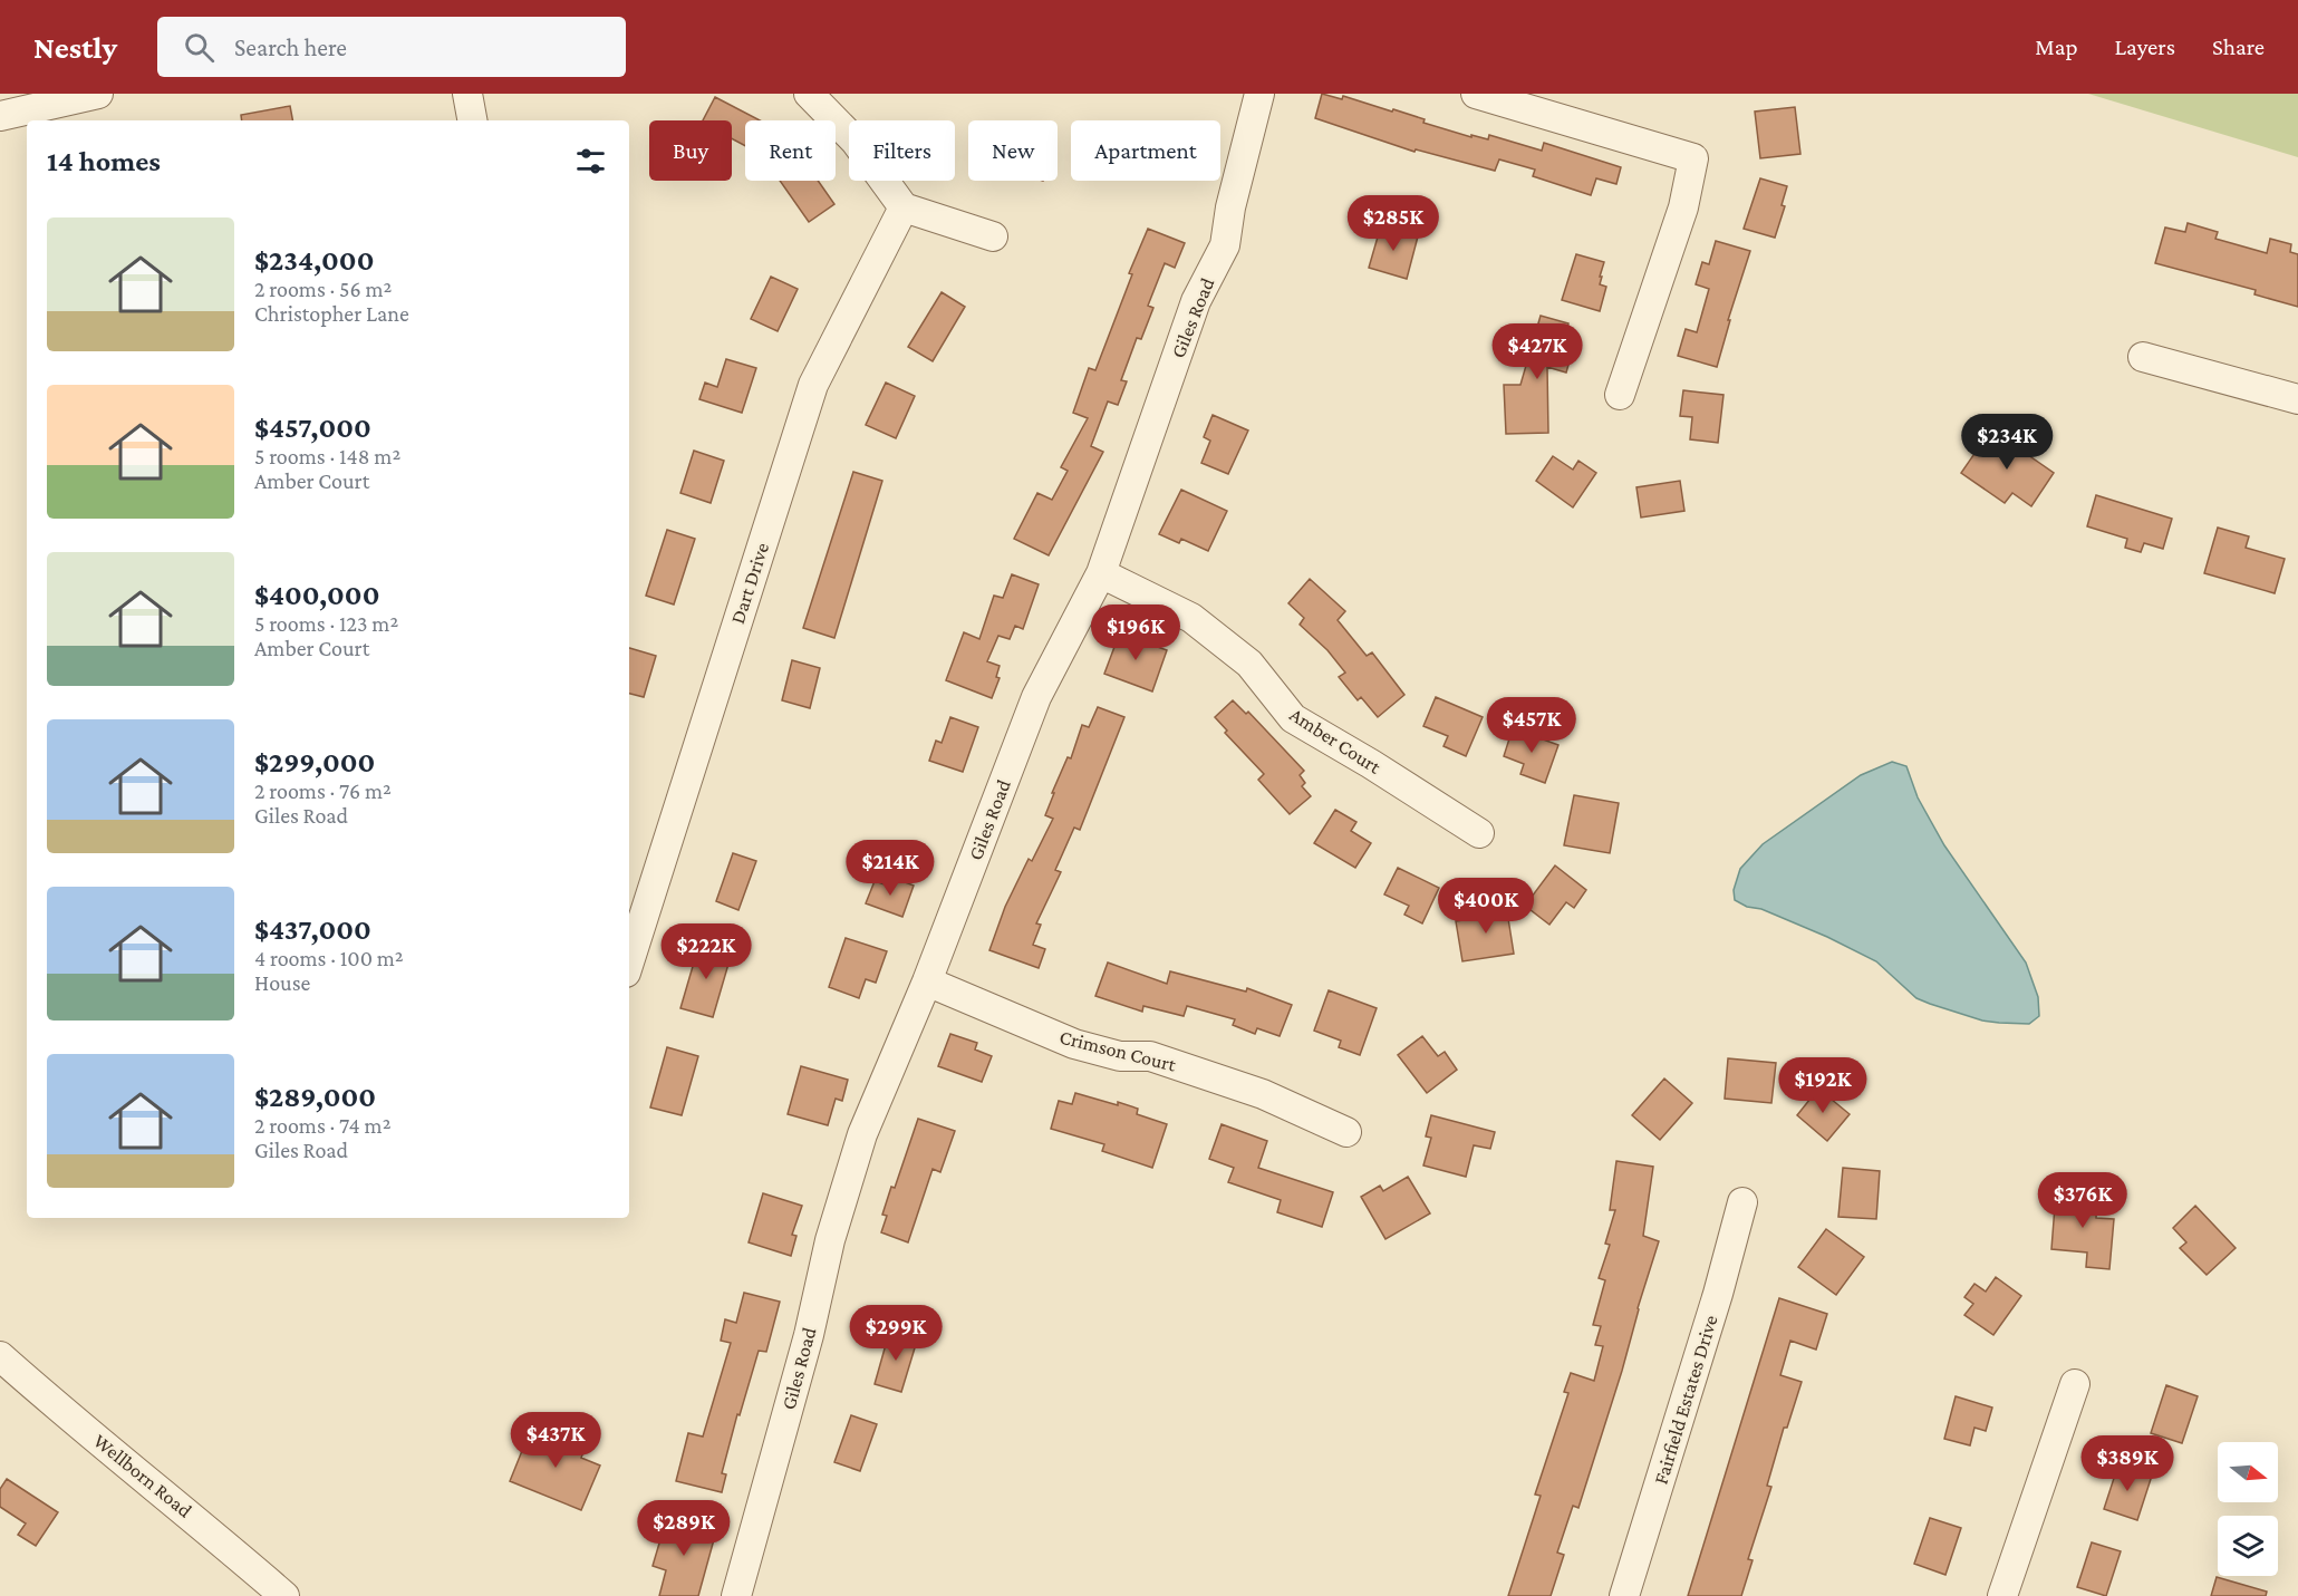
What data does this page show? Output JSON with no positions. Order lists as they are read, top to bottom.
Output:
{
  "streets": {
    "street": [
      "Giles Road",
      "Dart Drive",
      "Amber Court",
      "Crimson Court",
      "Fairfield Estates Drive",
      "Wellborn Road"
    ]
  },
  "crossings": [
    ["Giles Road", "Amber Court"],
    ["Giles Road", "Crimson Court"]
  ],
  "north": "right",
  "page": {
    "header": "Nestly",
    "search": "Search here",
    "nav": ["Map", "Layers", "Share"],
    "chip": [
      "Buy",
      "Rent",
      "Filters",
      "New",
      "Apartment"
    ],
    "heading": "14 homes",
    "price": [
      "$285K",
      "$427K",
      "$234K",
      "$196K",
      "$457K",
      "$214K",
      "$400K",
      "$222K",
      "$192K",
      "$376K",
      "$299K",
      "$437K",
      "$389K",
      "$289K"
    ],
    "list": [
      {
        "name": "$234,000",
        "note": "2 rooms · 56 m² · Christopher Lane"
      },
      {
        "name": "$457,000",
        "note": "5 rooms · 148 m² · Amber Court"
      },
      {
        "name": "$400,000",
        "note": "5 rooms · 123 m² · Amber Court"
      },
      {
        "name": "$299,000",
        "note": "2 rooms · 76 m² · Giles Road"
      },
      {
        "name": "$437,000",
        "note": "4 rooms · 100 m² · House"
      },
      {
        "name": "$289,000",
        "note": "2 rooms · 74 m² · Giles Road"
      }
    ]
  }
}
